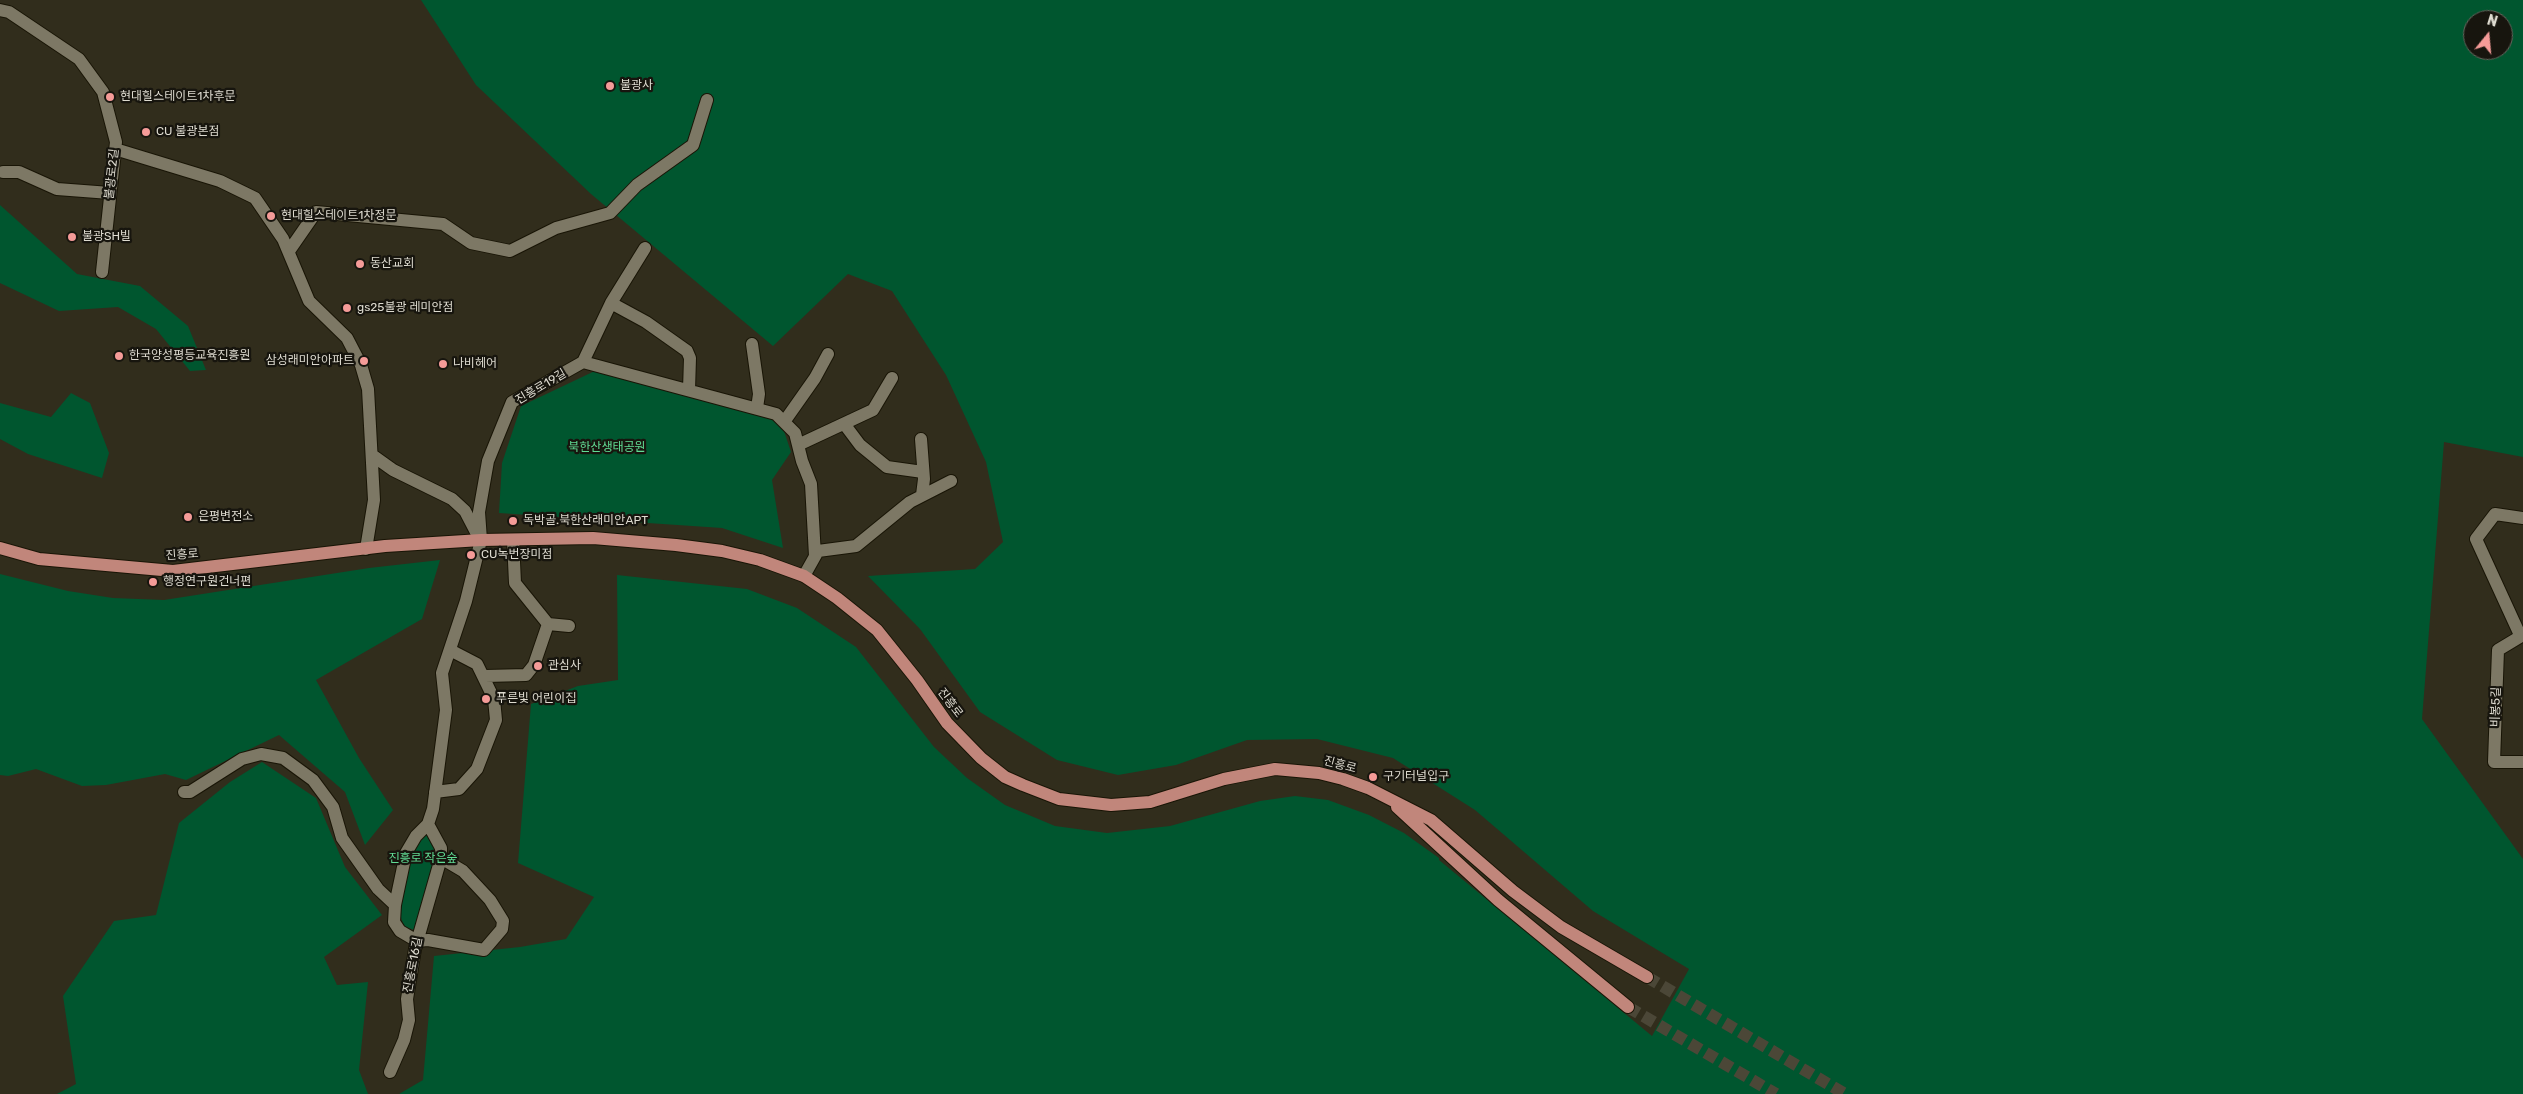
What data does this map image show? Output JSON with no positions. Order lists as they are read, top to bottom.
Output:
{
  "streets": {
    "main road": ["진흥로"],
    "street": [
      "불광로2길",
      "진흥로19길",
      "비봉5길",
      "진흥로16길"
    ]
  },
  "crossings": [
    ["진흥로19길", "진흥로"]
  ],
  "parks": ["북한산생태공원", "진흥로 작은숲"],
  "places": [
    "불광사",
    "현대힐스테이트1차후문",
    "CU 불광본점",
    "현대힐스테이트1차정문",
    "불광SH빌",
    "동산교회",
    "gs25불광 레미안점",
    "한국양성평등교육진흥원",
    "삼성래미안아파트",
    "나비헤어",
    "은평변전소",
    "독박골.북한산래미안APT",
    "CU녹번장미점",
    "행정연구원건너편",
    "관심사",
    "푸른빛 어린이집",
    "구기터널입구"
  ],
  "north": "top"
}
